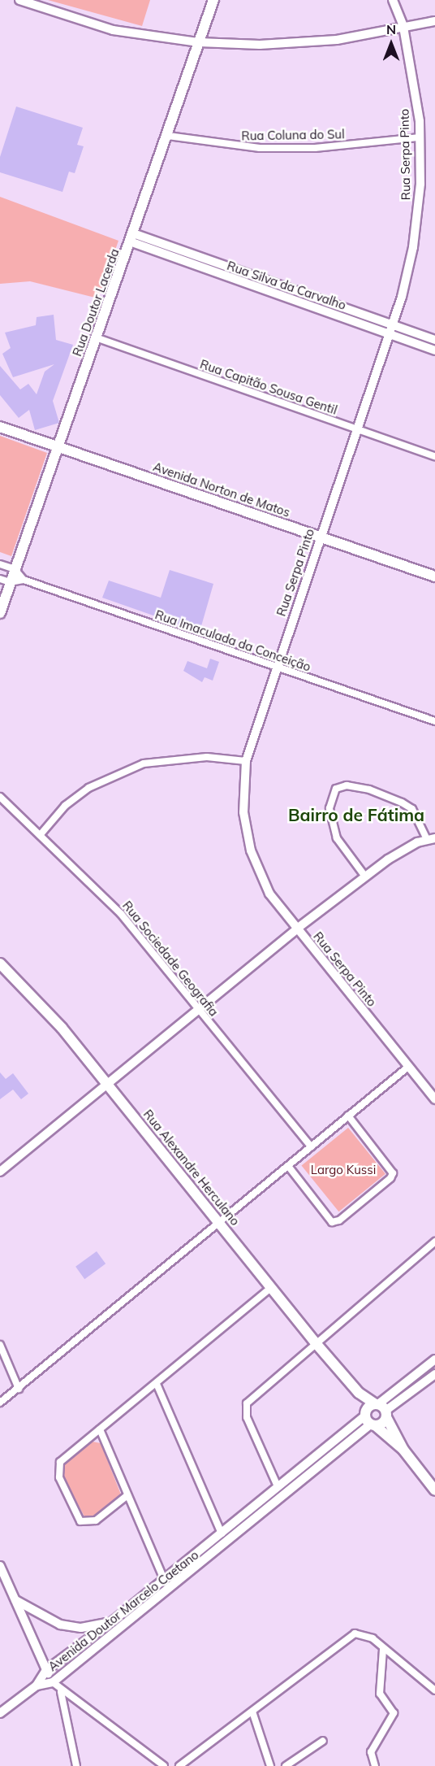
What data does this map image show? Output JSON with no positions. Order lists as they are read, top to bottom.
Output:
{
  "streets": {
    "main road": [
      "Rua Doutor Lacerda",
      "Avenida Norton de Matos",
      "Rua Alexandre Herculano",
      "Avenida Doutor Marcelo Caetano"
    ],
    "street": [
      "Rua Coluna do Sul",
      "Rua Serpa Pinto",
      "Rua Silva da Carvalho",
      "Rua Capitão Sousa Gentil",
      "Rua Imaculada da Conceição",
      "Rua Sociedade Geografia"
    ]
  },
  "crossings": [
    ["Rua Coluna do Sul", "Rua Serpa Pinto"],
    ["Rua Coluna do Sul", "Rua Doutor Lacerda"],
    ["Rua Serpa Pinto", "Rua Silva da Carvalho"],
    ["Rua Serpa Pinto", "Rua Capitão Sousa Gentil"],
    ["Rua Serpa Pinto", "Avenida Norton de Matos"],
    ["Rua Serpa Pinto", "Rua Imaculada da Conceição"],
    ["Rua Silva da Carvalho", "Rua Doutor Lacerda"],
    ["Rua Doutor Lacerda", "Rua Capitão Sousa Gentil"],
    ["Rua Doutor Lacerda", "Avenida Norton de Matos"],
    ["Rua Doutor Lacerda", "Rua Imaculada da Conceição"],
    ["Rua Alexandre Herculano", "Avenida Doutor Marcelo Caetano"]
  ],
  "districts": ["Bairro de Fátima"],
  "parks": ["Largo Kussi"],
  "north": "top"
}
